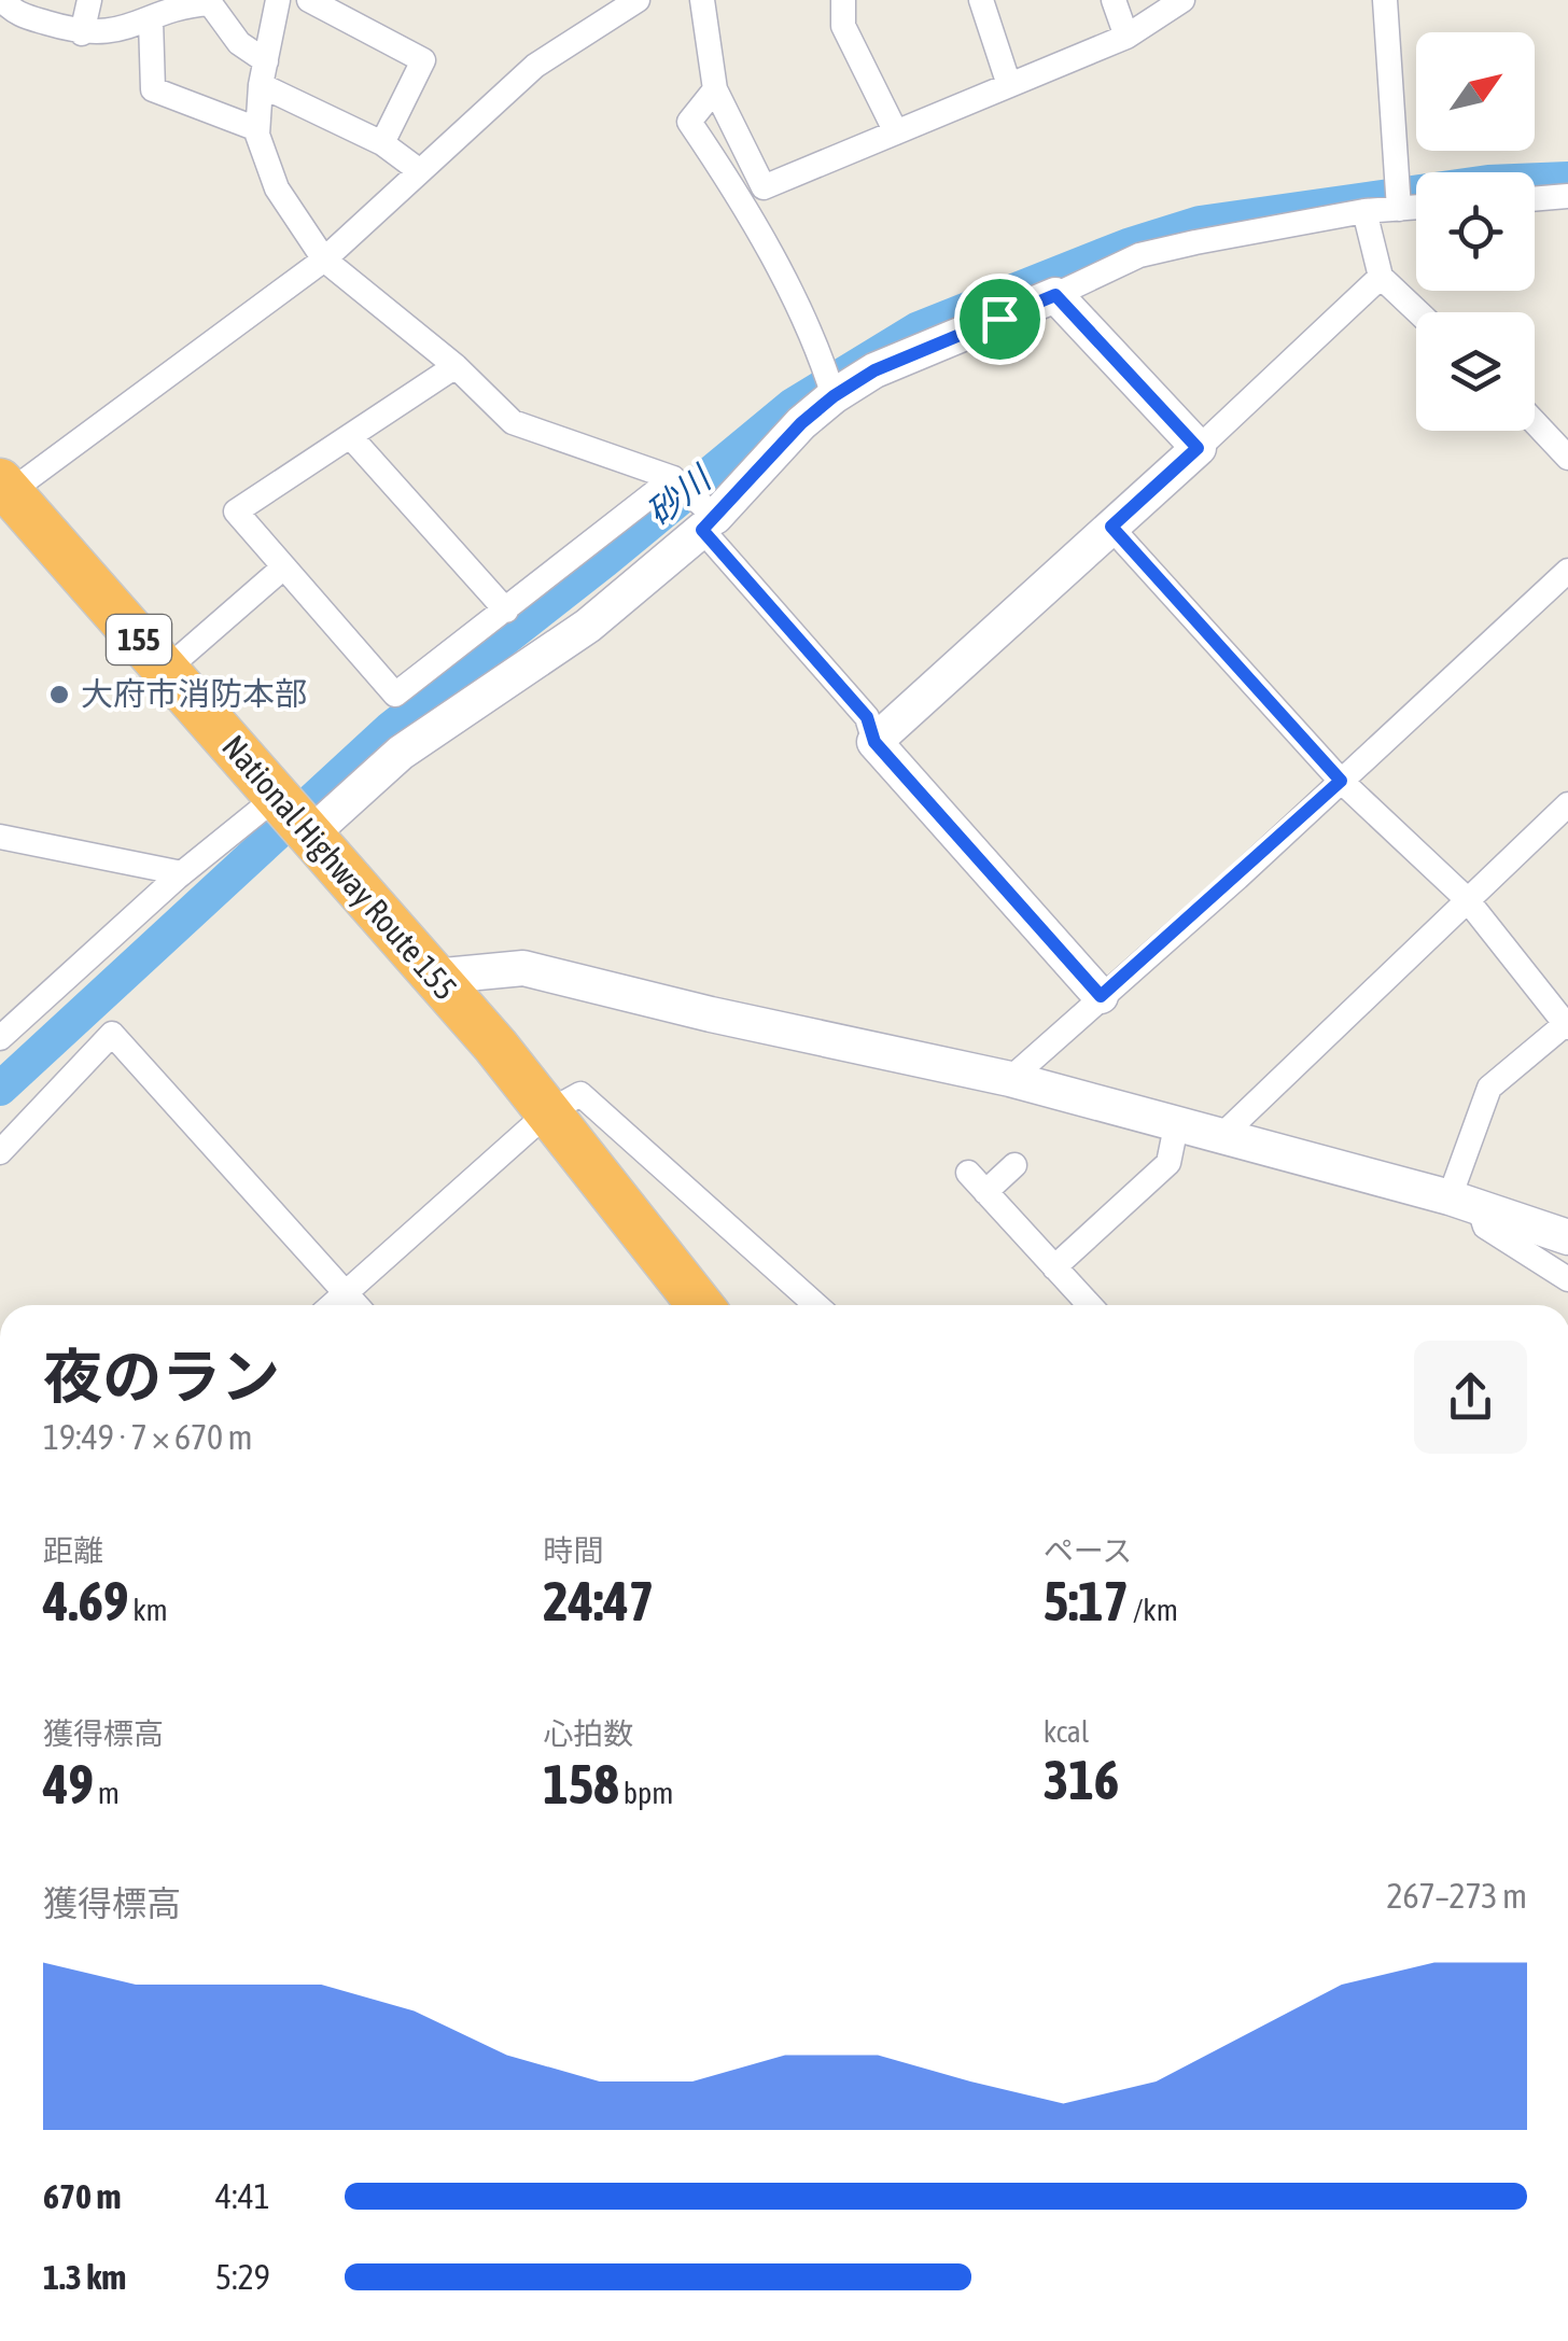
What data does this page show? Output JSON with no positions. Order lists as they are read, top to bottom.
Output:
{
  "streets": {
    "highway": ["155", "National Highway Route 155"]
  },
  "water": ["砂川"],
  "places": ["大府市消防本部"],
  "north": "top right",
  "page": {
    "heading": ["夜のラン", "19:49 · 7 × 670 m"],
    "stats": [
      ["距離", "4.69 km"],
      ["時間", "24:47"],
      ["ペース", "5:17 /km"],
      ["獲得標高", "49 m"],
      ["心拍数", "158 bpm"],
      ["kcal", "316"]
    ],
    "chart": ["獲得標高", "267–273 m"],
    "list": [
      {
        "name": "670 m",
        "note": "4:41"
      },
      {
        "name": "1.3 km",
        "note": "5:29"
      }
    ]
  }
}
